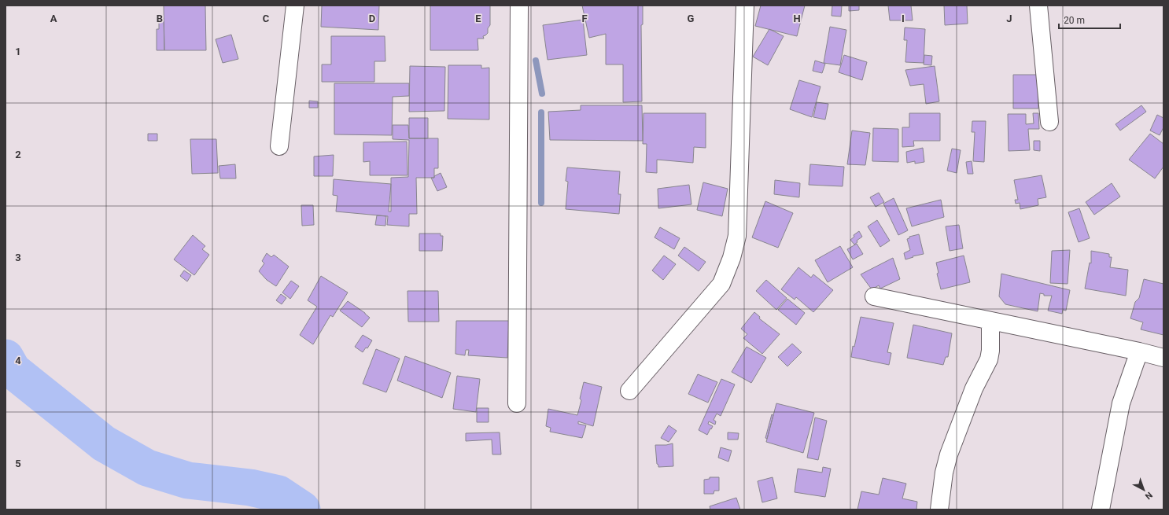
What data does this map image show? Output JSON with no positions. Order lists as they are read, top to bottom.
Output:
{
  "scale_bar": "20 m",
  "north": "bottom right",
  "grid": {
    "columns": [
      "A",
      "B",
      "C",
      "D",
      "E",
      "F",
      "G",
      "H",
      "I",
      "J"
    ],
    "rows": [
      "1",
      "2",
      "3",
      "4",
      "5"
    ]
  }
}
